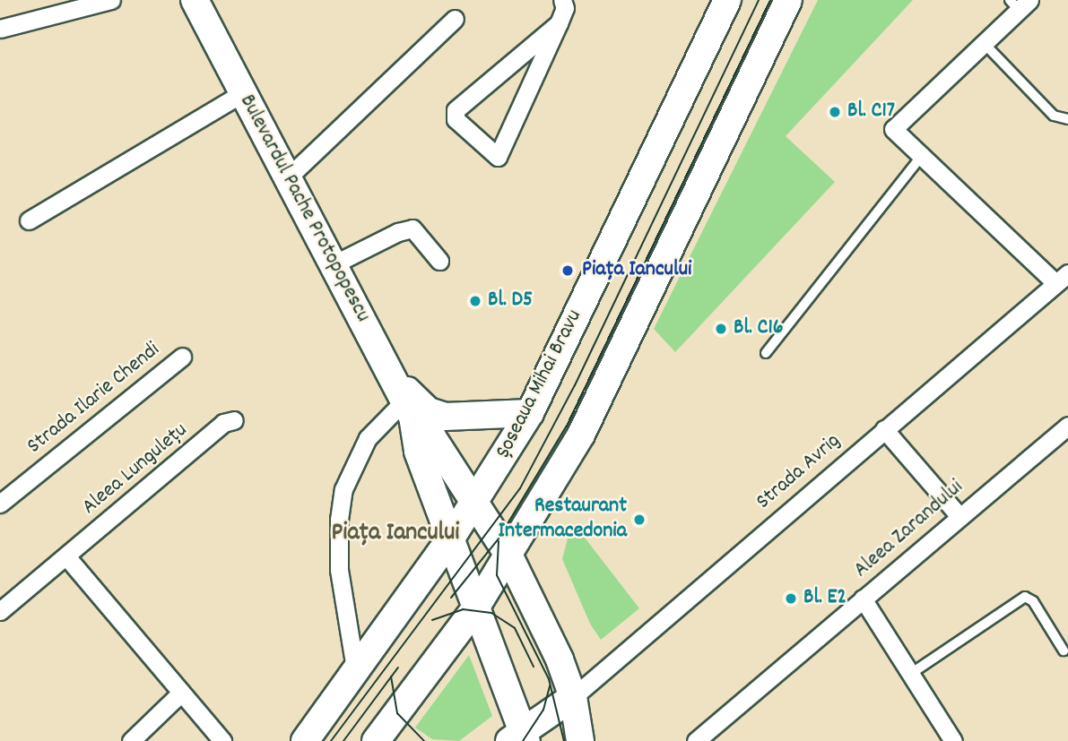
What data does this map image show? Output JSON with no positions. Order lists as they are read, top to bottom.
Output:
{
  "streets": {
    "main road": ["Bulevardul Pache Protopopescu", "Șoseaua Mihai Bravu"],
    "street": [
      "Strada Ilarie Chendi",
      "Aleea Lungulețu",
      "Strada Avrig",
      "Aleea Zarandului"
    ]
  },
  "crossings": [
    ["Bulevardul Pache Protopopescu", "Șoseaua Mihai Bravu"]
  ],
  "districts": ["Piața Iancului"],
  "places": [
    "Bl. C17",
    "Piața Iancului",
    "Bl. D5",
    "Bl. C16",
    "Restaurant Intermacedonia",
    "Bl. E2"
  ]
}
